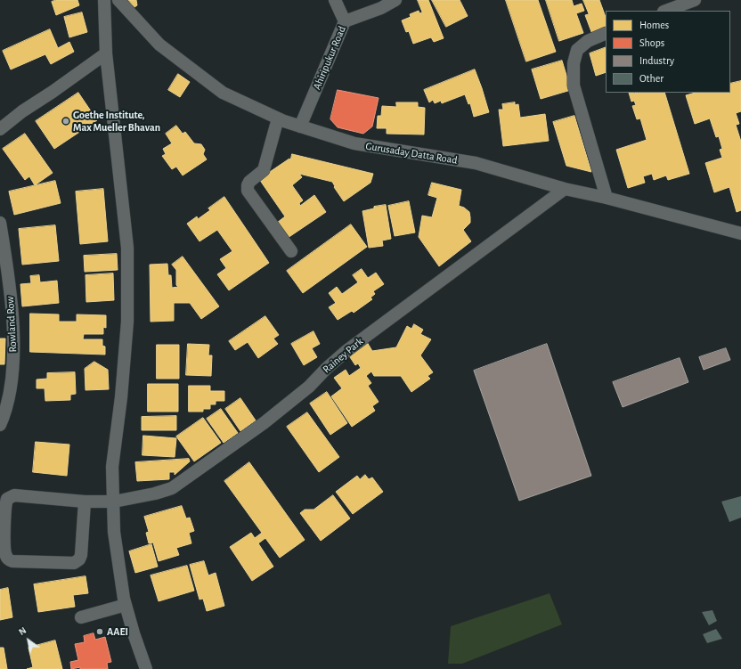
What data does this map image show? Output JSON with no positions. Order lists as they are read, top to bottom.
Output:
{
  "streets": {
    "street": [
      "Ahiripukur Road",
      "Gurusaday Datta Road",
      "Rowland Row",
      "Rainey Park"
    ]
  },
  "crossings": [
    ["Ahiripukur Road", "Gurusaday Datta Road"],
    ["Gurusaday Datta Road", "Rainey Park"]
  ],
  "places": ["Goethe Institute, Max Mueller Bhavan", "AAEI"],
  "legend": [
    "Homes",
    "Shops",
    "Industry",
    "Other"
  ],
  "north": "top left"
}
